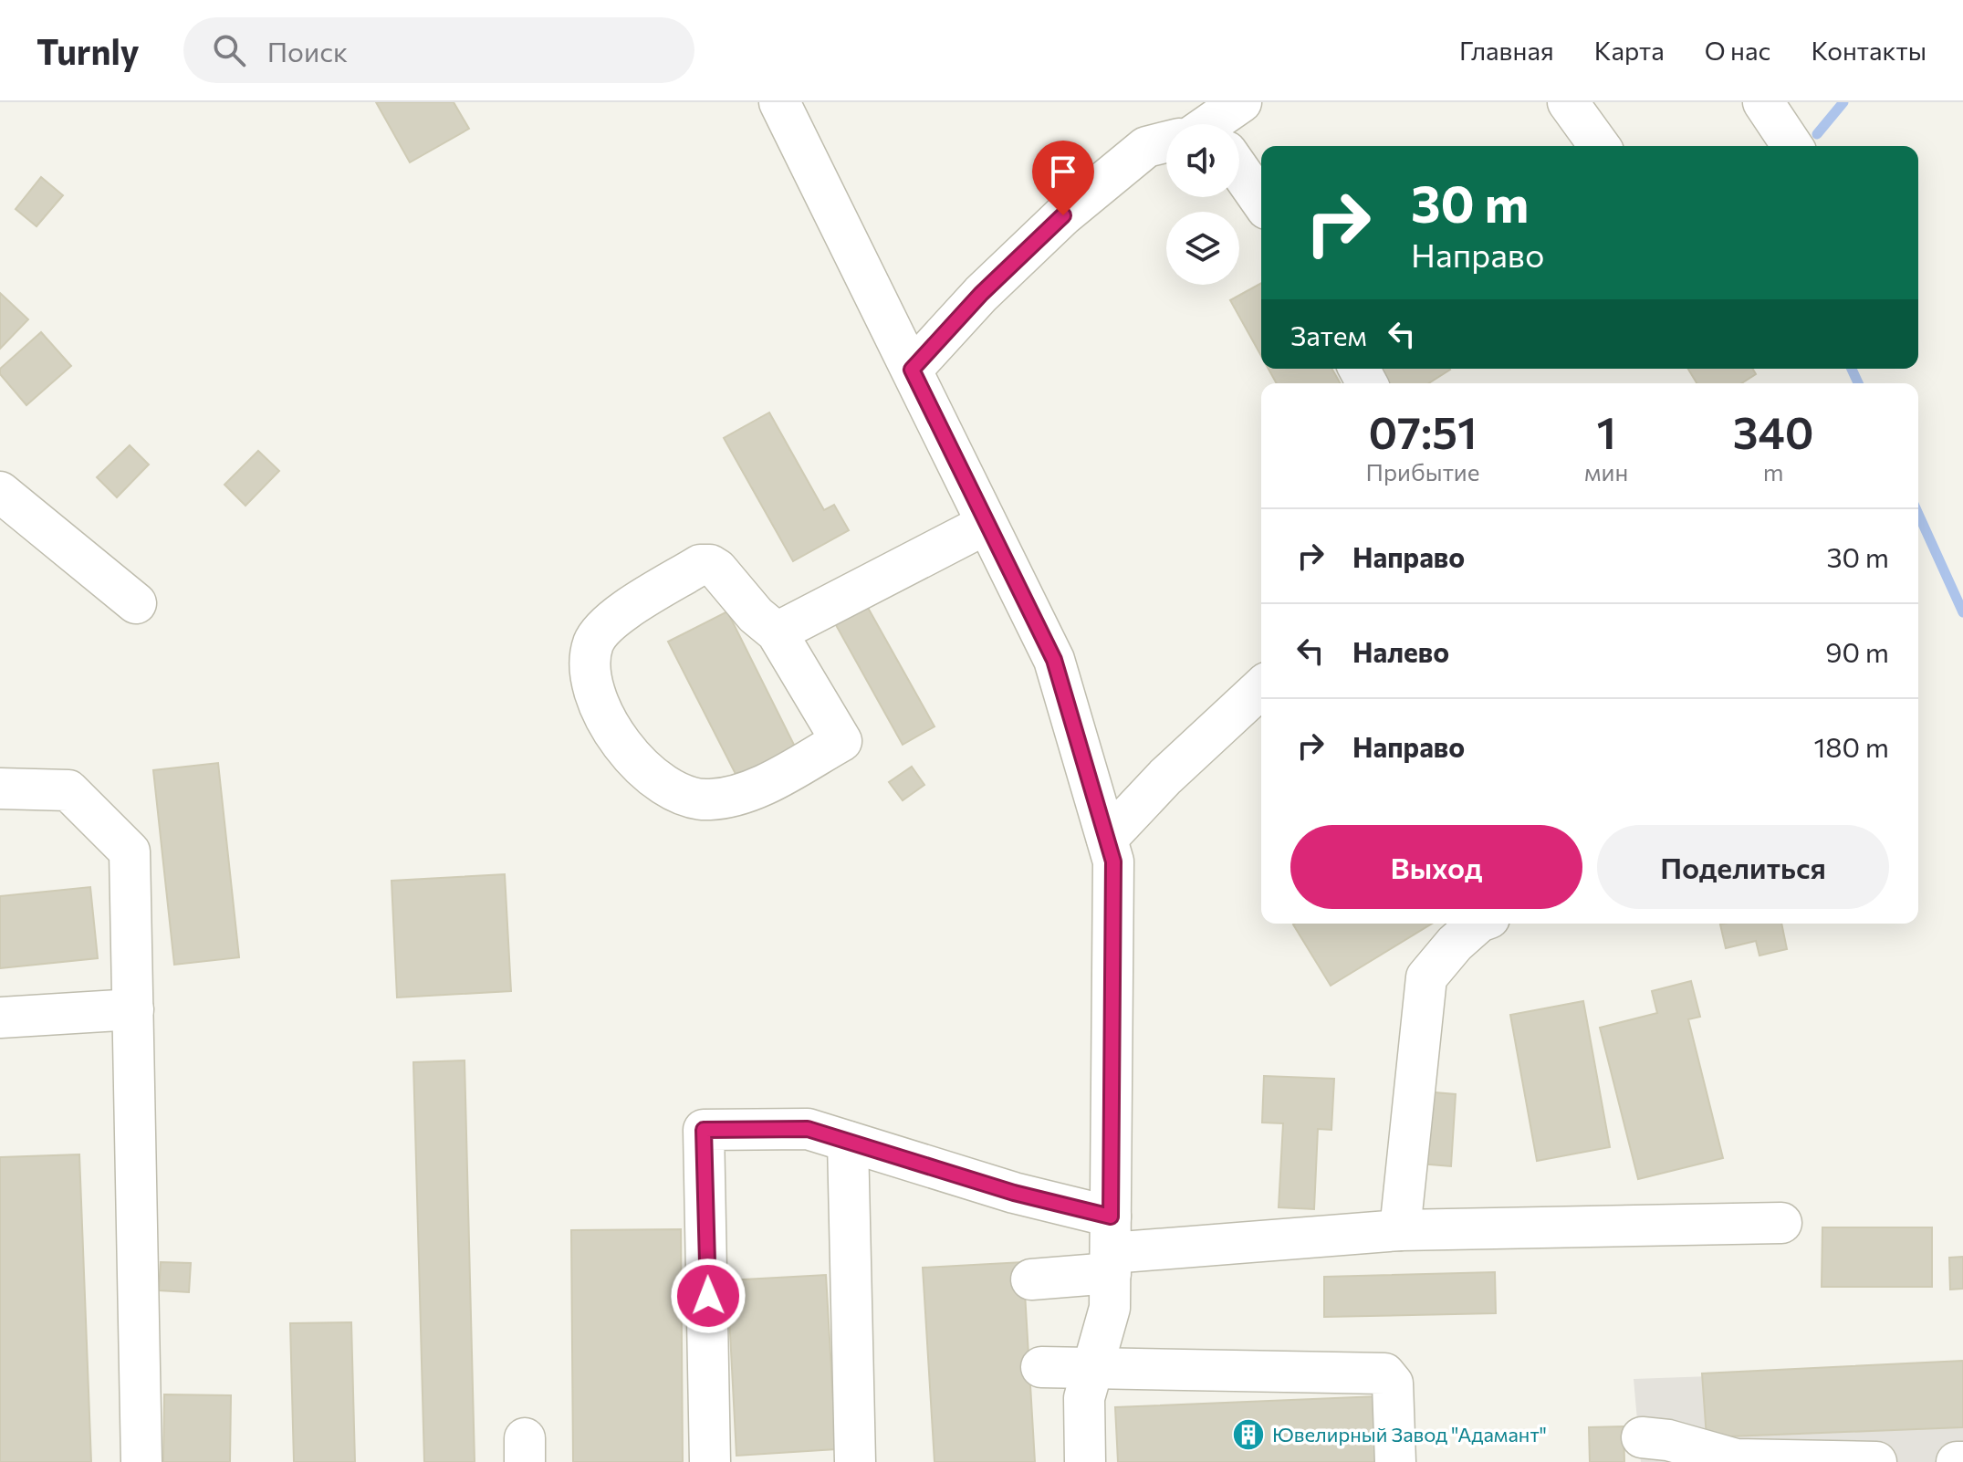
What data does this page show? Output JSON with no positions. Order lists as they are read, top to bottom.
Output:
{
  "places": {
    "building": ["Ювелирный Завод \"Адамант\""]
  },
  "page": {
    "header": "Turnly",
    "search": "Поиск",
    "nav": [
      "Главная",
      "Карта",
      "О нас",
      "Контакты"
    ],
    "turn": ["30 m", "Направо"],
    "then": "Затем",
    "eta": [
      "07:51",
      "Прибытие",
      "1",
      "мин",
      "340",
      "m"
    ],
    "list": [
      {
        "name": "Направо",
        "value": "30 m"
      },
      {
        "name": "Налево",
        "value": "90 m"
      },
      {
        "name": "Направо",
        "value": "180 m"
      }
    ],
    "buttons": ["Выход", "Поделиться"]
  }
}
